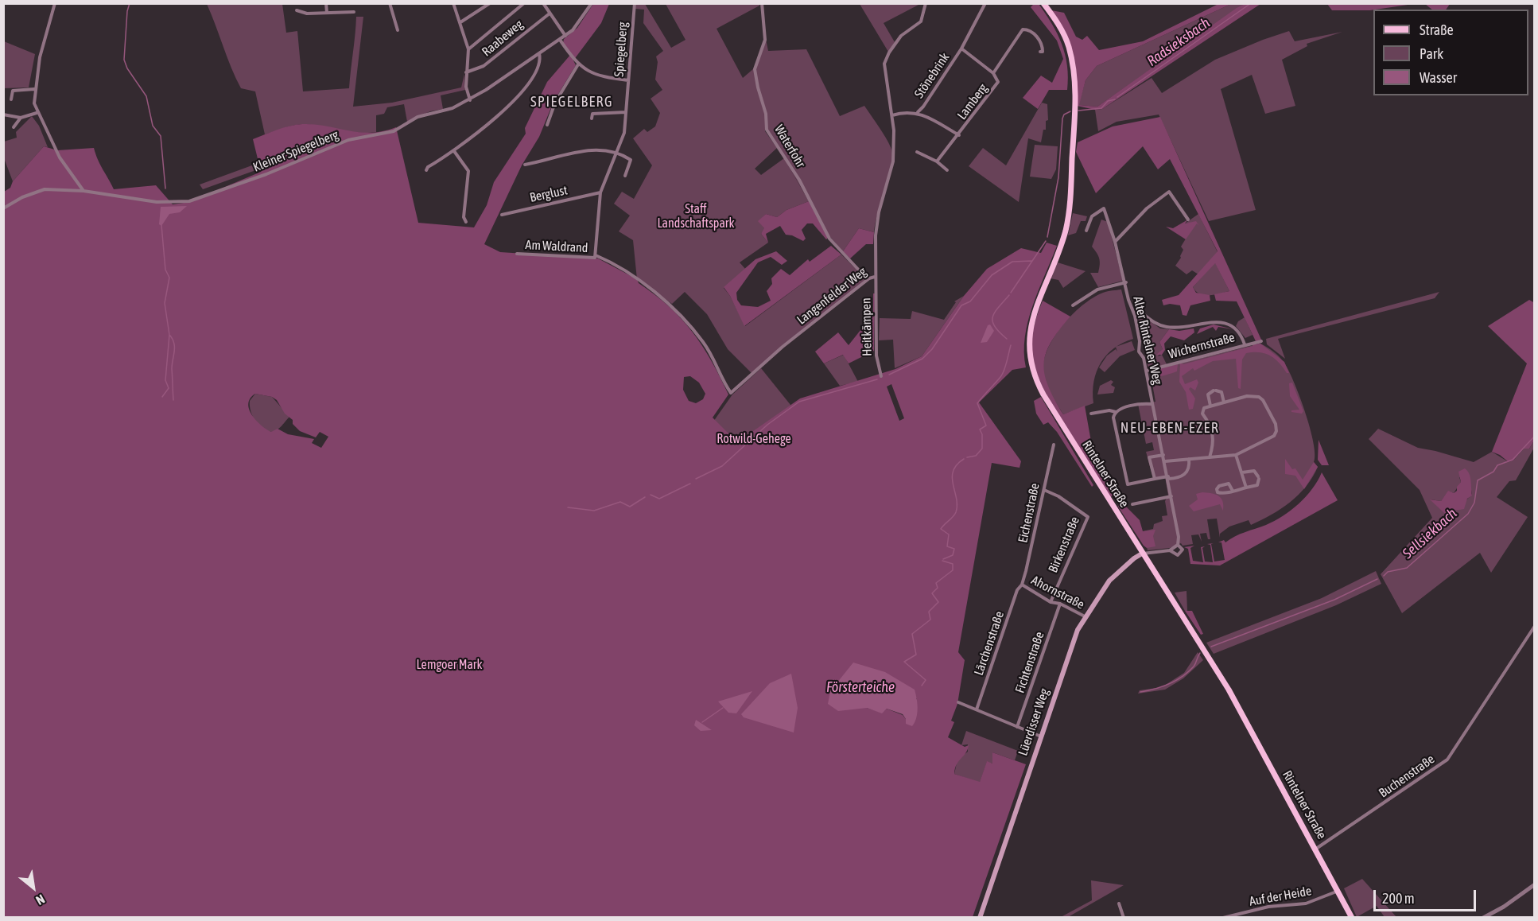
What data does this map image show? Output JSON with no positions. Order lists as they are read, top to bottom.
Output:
{
  "streets": {
    "main road": ["Rintelner Straße", "Lüerdisser Weg"],
    "street": [
      "Raabeweg",
      "Spiegelberg",
      "Stönebrink",
      "Lamberg",
      "Waterfohr",
      "Kleiner Spiegelberg",
      "Berglust",
      "Am Waldrand",
      "Langenfelder Weg",
      "Heitkämpen",
      "Alter Rintelner Weg",
      "Wichernstraße",
      "Eichenstraße",
      "Birkenstraße",
      "Ahornstraße",
      "Lärchenstraße",
      "Fichtenstraße",
      "Buchenstraße",
      "Auf der Heide"
    ]
  },
  "crossings": [
    ["Spiegelberg", "Berglust"],
    ["Spiegelberg", "Am Waldrand"],
    ["Spiegelberg", "Langenfelder Weg"],
    ["Stönebrink", "Lamberg"],
    ["Waterfohr", "Langenfelder Weg"],
    ["Am Waldrand", "Langenfelder Weg"],
    ["Langenfelder Weg", "Heitkämpen"],
    ["Alter Rintelner Weg", "Wichernstraße"],
    ["Rintelner Straße", "Lüerdisser Weg"],
    ["Rintelner Straße", "Buchenstraße"],
    ["Rintelner Straße", "Auf der Heide"],
    ["Eichenstraße", "Birkenstraße"],
    ["Eichenstraße", "Ahornstraße"],
    ["Eichenstraße", "Lärchenstraße"],
    ["Birkenstraße", "Ahornstraße"],
    ["Ahornstraße", "Lärchenstraße"],
    ["Ahornstraße", "Fichtenstraße"],
    ["Ahornstraße", "Lüerdisser Weg"]
  ],
  "districts": ["SPIEGELBERG", "NEU-EBEN-EZER"],
  "water": ["Radsieksbach", "Sellsiekbach", "Försterteiche"],
  "parks": ["Staff Landschaftspark", "Rotwild-Gehege", "Lemgoer Mark"],
  "legend": ["Straße", "Park", "Wasser"],
  "scale_bar": "200 m",
  "north": "bottom right"
}
